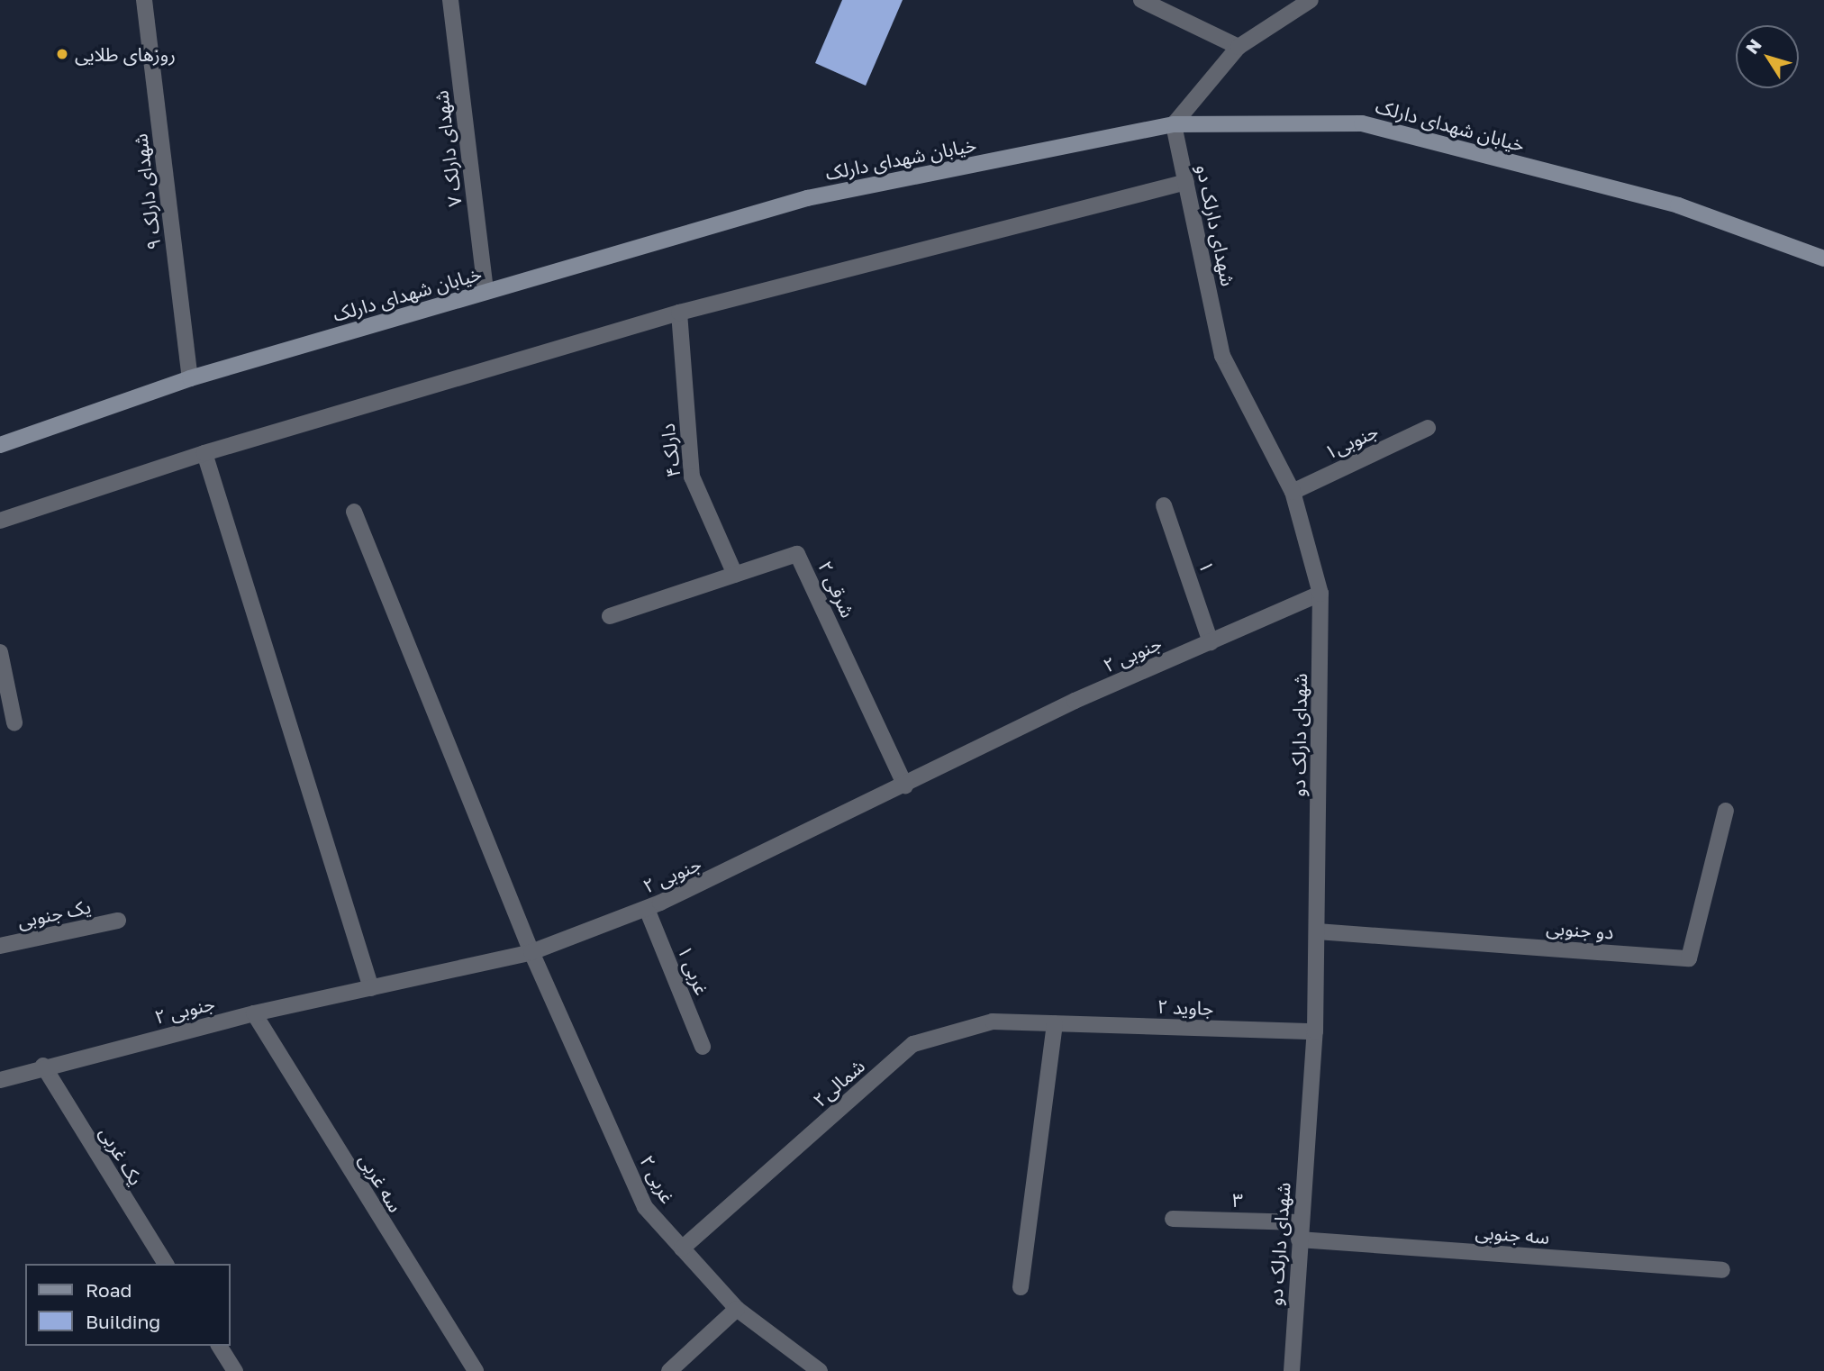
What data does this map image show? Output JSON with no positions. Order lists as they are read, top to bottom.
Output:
{
  "streets": {
    "main road": ["خیابان شهدای دارلک"],
    "street": [
      "شهدای دارلک ۷",
      "شهدای دارلک ۹",
      "شهدای دارلک دو",
      "جنوبی۱",
      "دارلک۴",
      "۱",
      "۲ شرقی",
      "۲ جنوبی",
      "یک جنوبی",
      "دو جنوبی",
      "۱ غربی",
      "۲ جاوید",
      "شمالی۲",
      "یک غربی",
      "۲ غربی",
      "سه غربی",
      "۳",
      "سه جنوبی"
    ]
  },
  "crossings": [
    ["خیابان شهدای دارلک", "شهدای دارلک ۷"],
    ["خیابان شهدای دارلک", "شهدای دارلک ۹"],
    ["خیابان شهدای دارلک", "شهدای دارلک دو"],
    ["شهدای دارلک دو", "جنوبی۱"],
    ["شهدای دارلک دو", "۲ جنوبی"],
    ["شهدای دارلک دو", "دو جنوبی"],
    ["شهدای دارلک دو", "۲ جاوید"],
    ["شهدای دارلک دو", "۳"],
    ["شهدای دارلک دو", "سه جنوبی"],
    ["دارلک۴", "۲ شرقی"],
    ["۱", "۲ جنوبی"],
    ["۲ شرقی", "۲ جنوبی"],
    ["۲ جنوبی", "۱ غربی"],
    ["۲ جنوبی", "یک غربی"],
    ["۲ جنوبی", "۲ غربی"],
    ["۲ جنوبی", "سه غربی"],
    ["۲ جاوید", "شمالی۲"],
    ["شمالی۲", "۲ غربی"]
  ],
  "places": ["روزهای طلایی"],
  "legend": ["Road", "Building"],
  "north": "top left"
}
